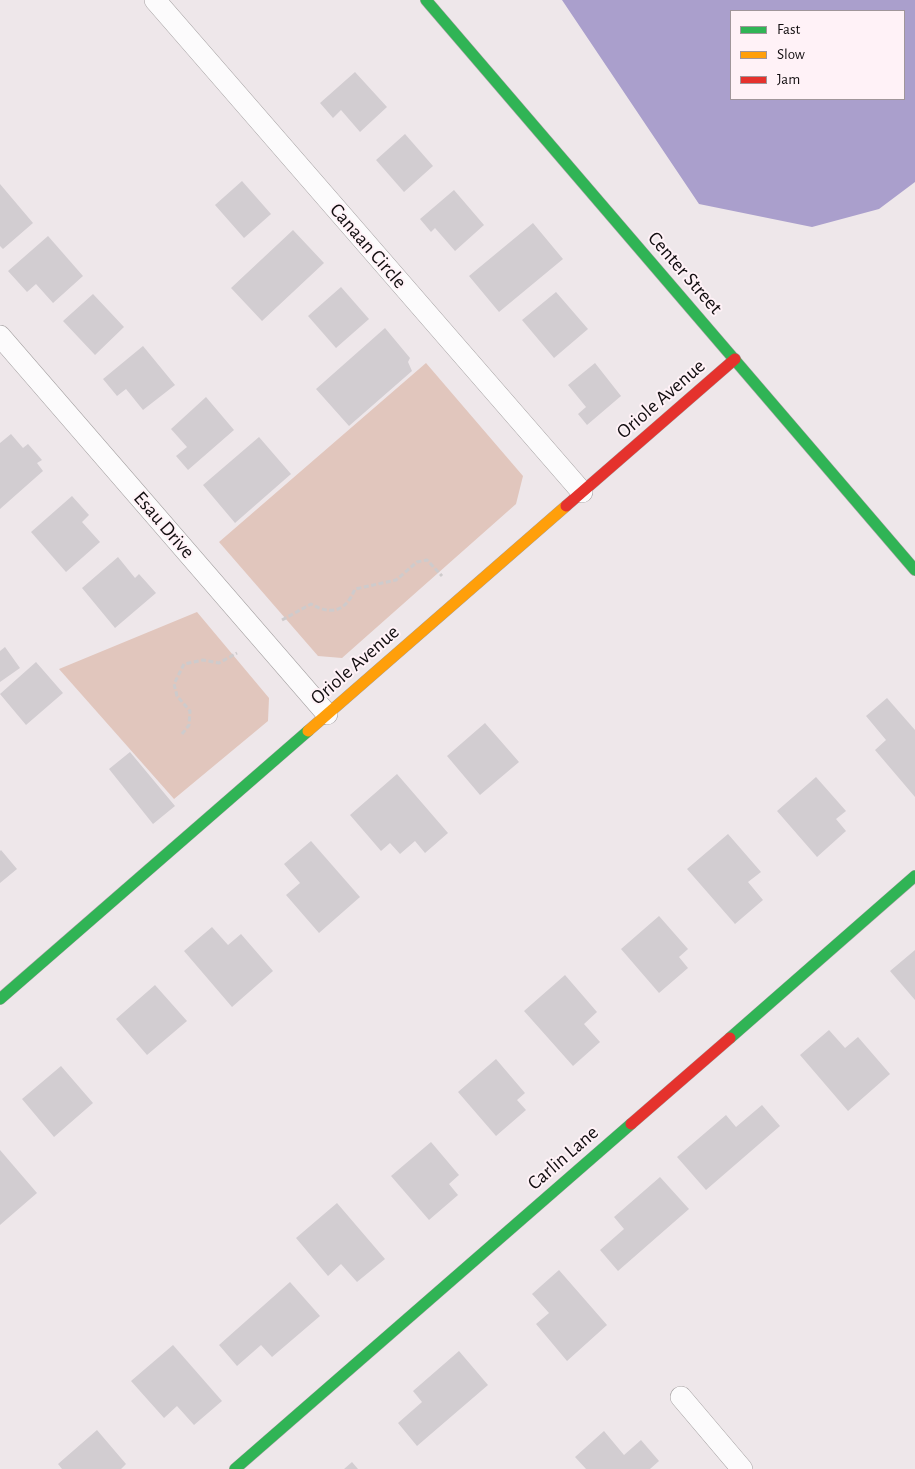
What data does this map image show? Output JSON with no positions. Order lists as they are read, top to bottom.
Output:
{
  "streets": {
    "street": [
      "Canaan Circle",
      "Center Street",
      "Oriole Avenue",
      "Esau Drive",
      "Carlin Lane"
    ]
  },
  "crossings": [
    ["Canaan Circle", "Oriole Avenue"],
    ["Center Street", "Oriole Avenue"],
    ["Oriole Avenue", "Esau Drive"]
  ],
  "legend": ["Fast", "Slow", "Jam"]
}
